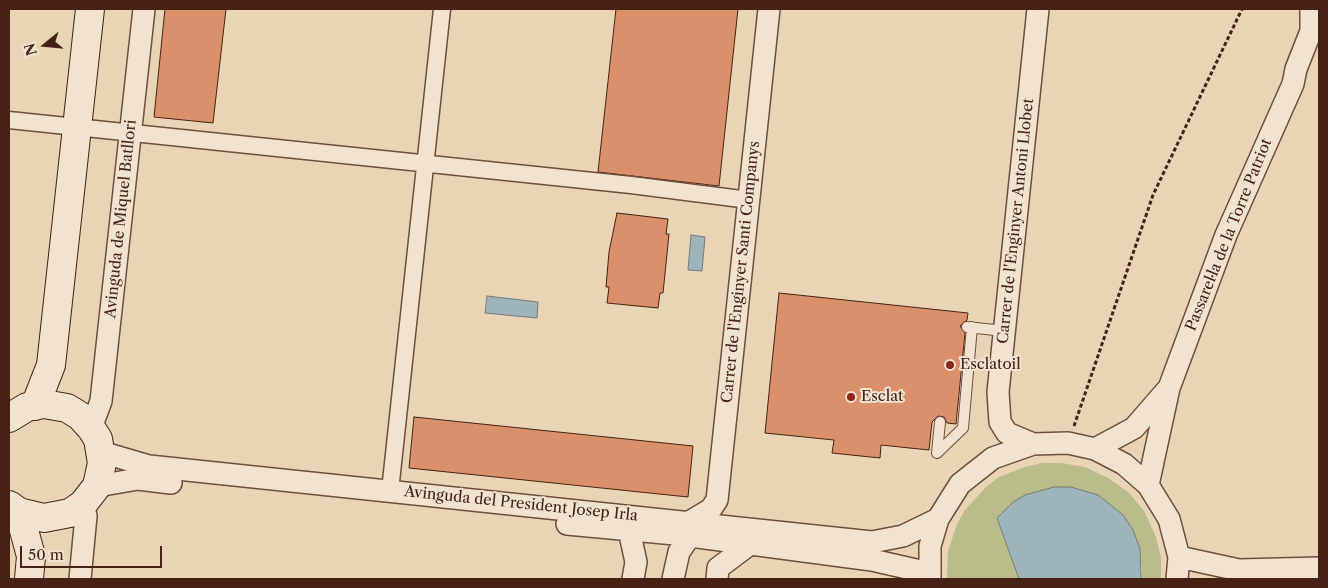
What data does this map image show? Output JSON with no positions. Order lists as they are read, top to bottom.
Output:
{
  "streets": {
    "street": [
      "Avinguda de Miquel Batllori",
      "Carrer de l'Enginyer Antoni Llobet",
      "Passarel·la de la Torre Patriot",
      "Carrer de l'Enginyer Santi Companys",
      "Avinguda del President Josep Irla"
    ]
  },
  "crossings": [
    ["Avinguda de Miquel Batllori", "Avinguda del President Josep Irla"],
    ["Carrer de l'Enginyer Santi Companys", "Avinguda del President Josep Irla"]
  ],
  "places": ["Esclatoil", "Esclat"],
  "scale_bar": "50 m",
  "north": "left"
}
